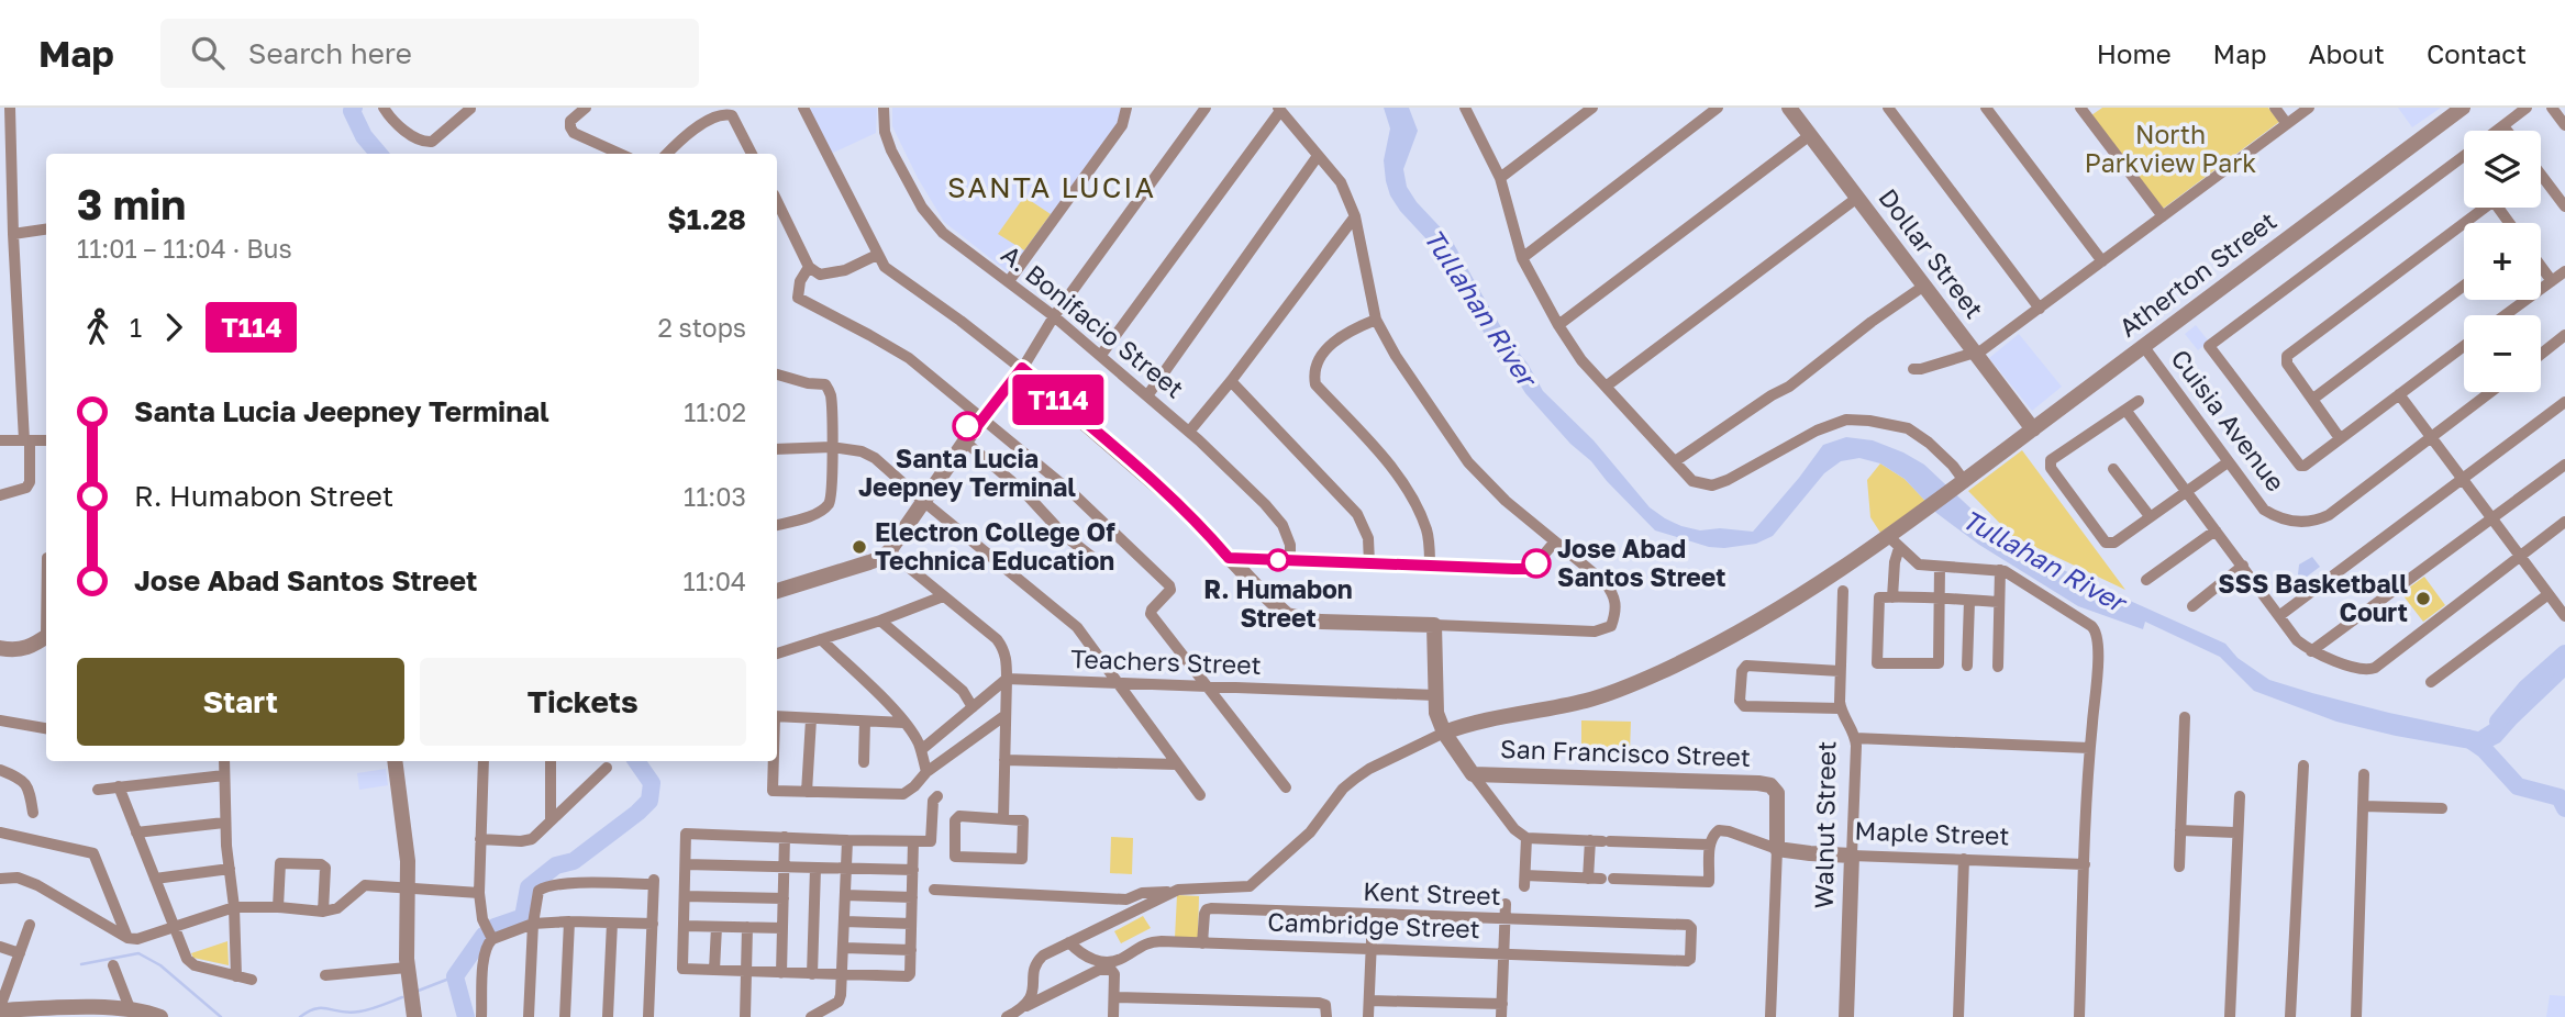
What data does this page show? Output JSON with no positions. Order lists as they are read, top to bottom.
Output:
{
  "streets": {
    "street": [
      "Dollar Street",
      "Atherton Street",
      "A. Bonifacio Street",
      "Cuisia Avenue",
      "Teachers Street",
      "San Francisco Street",
      "Walnut Street",
      "Maple Street",
      "Kent Street",
      "Cambridge Street"
    ]
  },
  "crossings": [
    ["Dollar Street", "Atherton Street"],
    ["Atherton Street", "Cuisia Avenue"],
    ["San Francisco Street", "Maple Street"],
    ["Walnut Street", "Maple Street"],
    ["Kent Street", "Cambridge Street"]
  ],
  "districts": ["SANTA LUCIA"],
  "water": ["Tullahan River"],
  "parks": ["North Parkview Park"],
  "places": [
    "Santa Lucia Jeepney Terminal",
    "Electron College Of Technica Education",
    "R. Humabon Street",
    "Jose Abad Santos Street",
    "SSS Basketball Court"
  ],
  "lines": ["bus line T114"],
  "page": {
    "header": "Map",
    "search": "Search here",
    "nav": [
      "Home",
      "Map",
      "About",
      "Contact"
    ],
    "on_map": "T114",
    "map_buttons": ["+", "−"],
    "heading": ["3 min", "11:01 – 11:04 · Bus", "$1.28"],
    "legs": ["1", "T114", "2 stops"],
    "list": [
      {
        "name": "Santa Lucia Jeepney Terminal",
        "value": "11:02"
      },
      {
        "name": "R. Humabon Street",
        "value": "11:03"
      },
      {
        "name": "Jose Abad Santos Street",
        "value": "11:04"
      }
    ],
    "buttons": ["Start", "Tickets"]
  }
}
